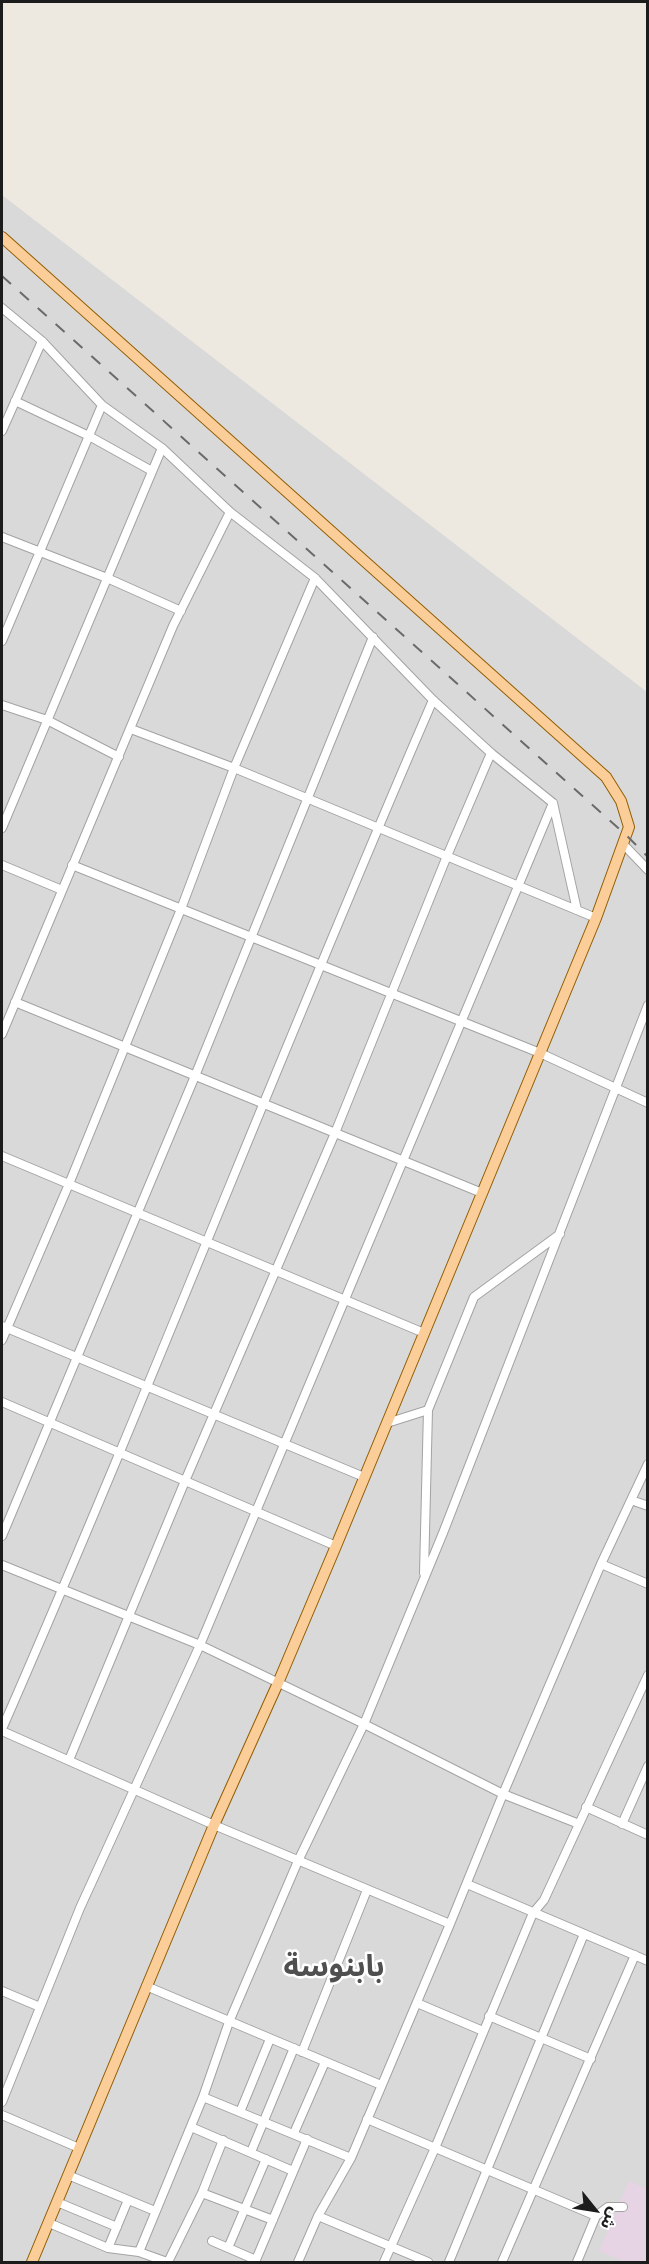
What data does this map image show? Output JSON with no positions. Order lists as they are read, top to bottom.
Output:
{
  "districts": ["بابنوسة"],
  "north": "bottom right"
}
